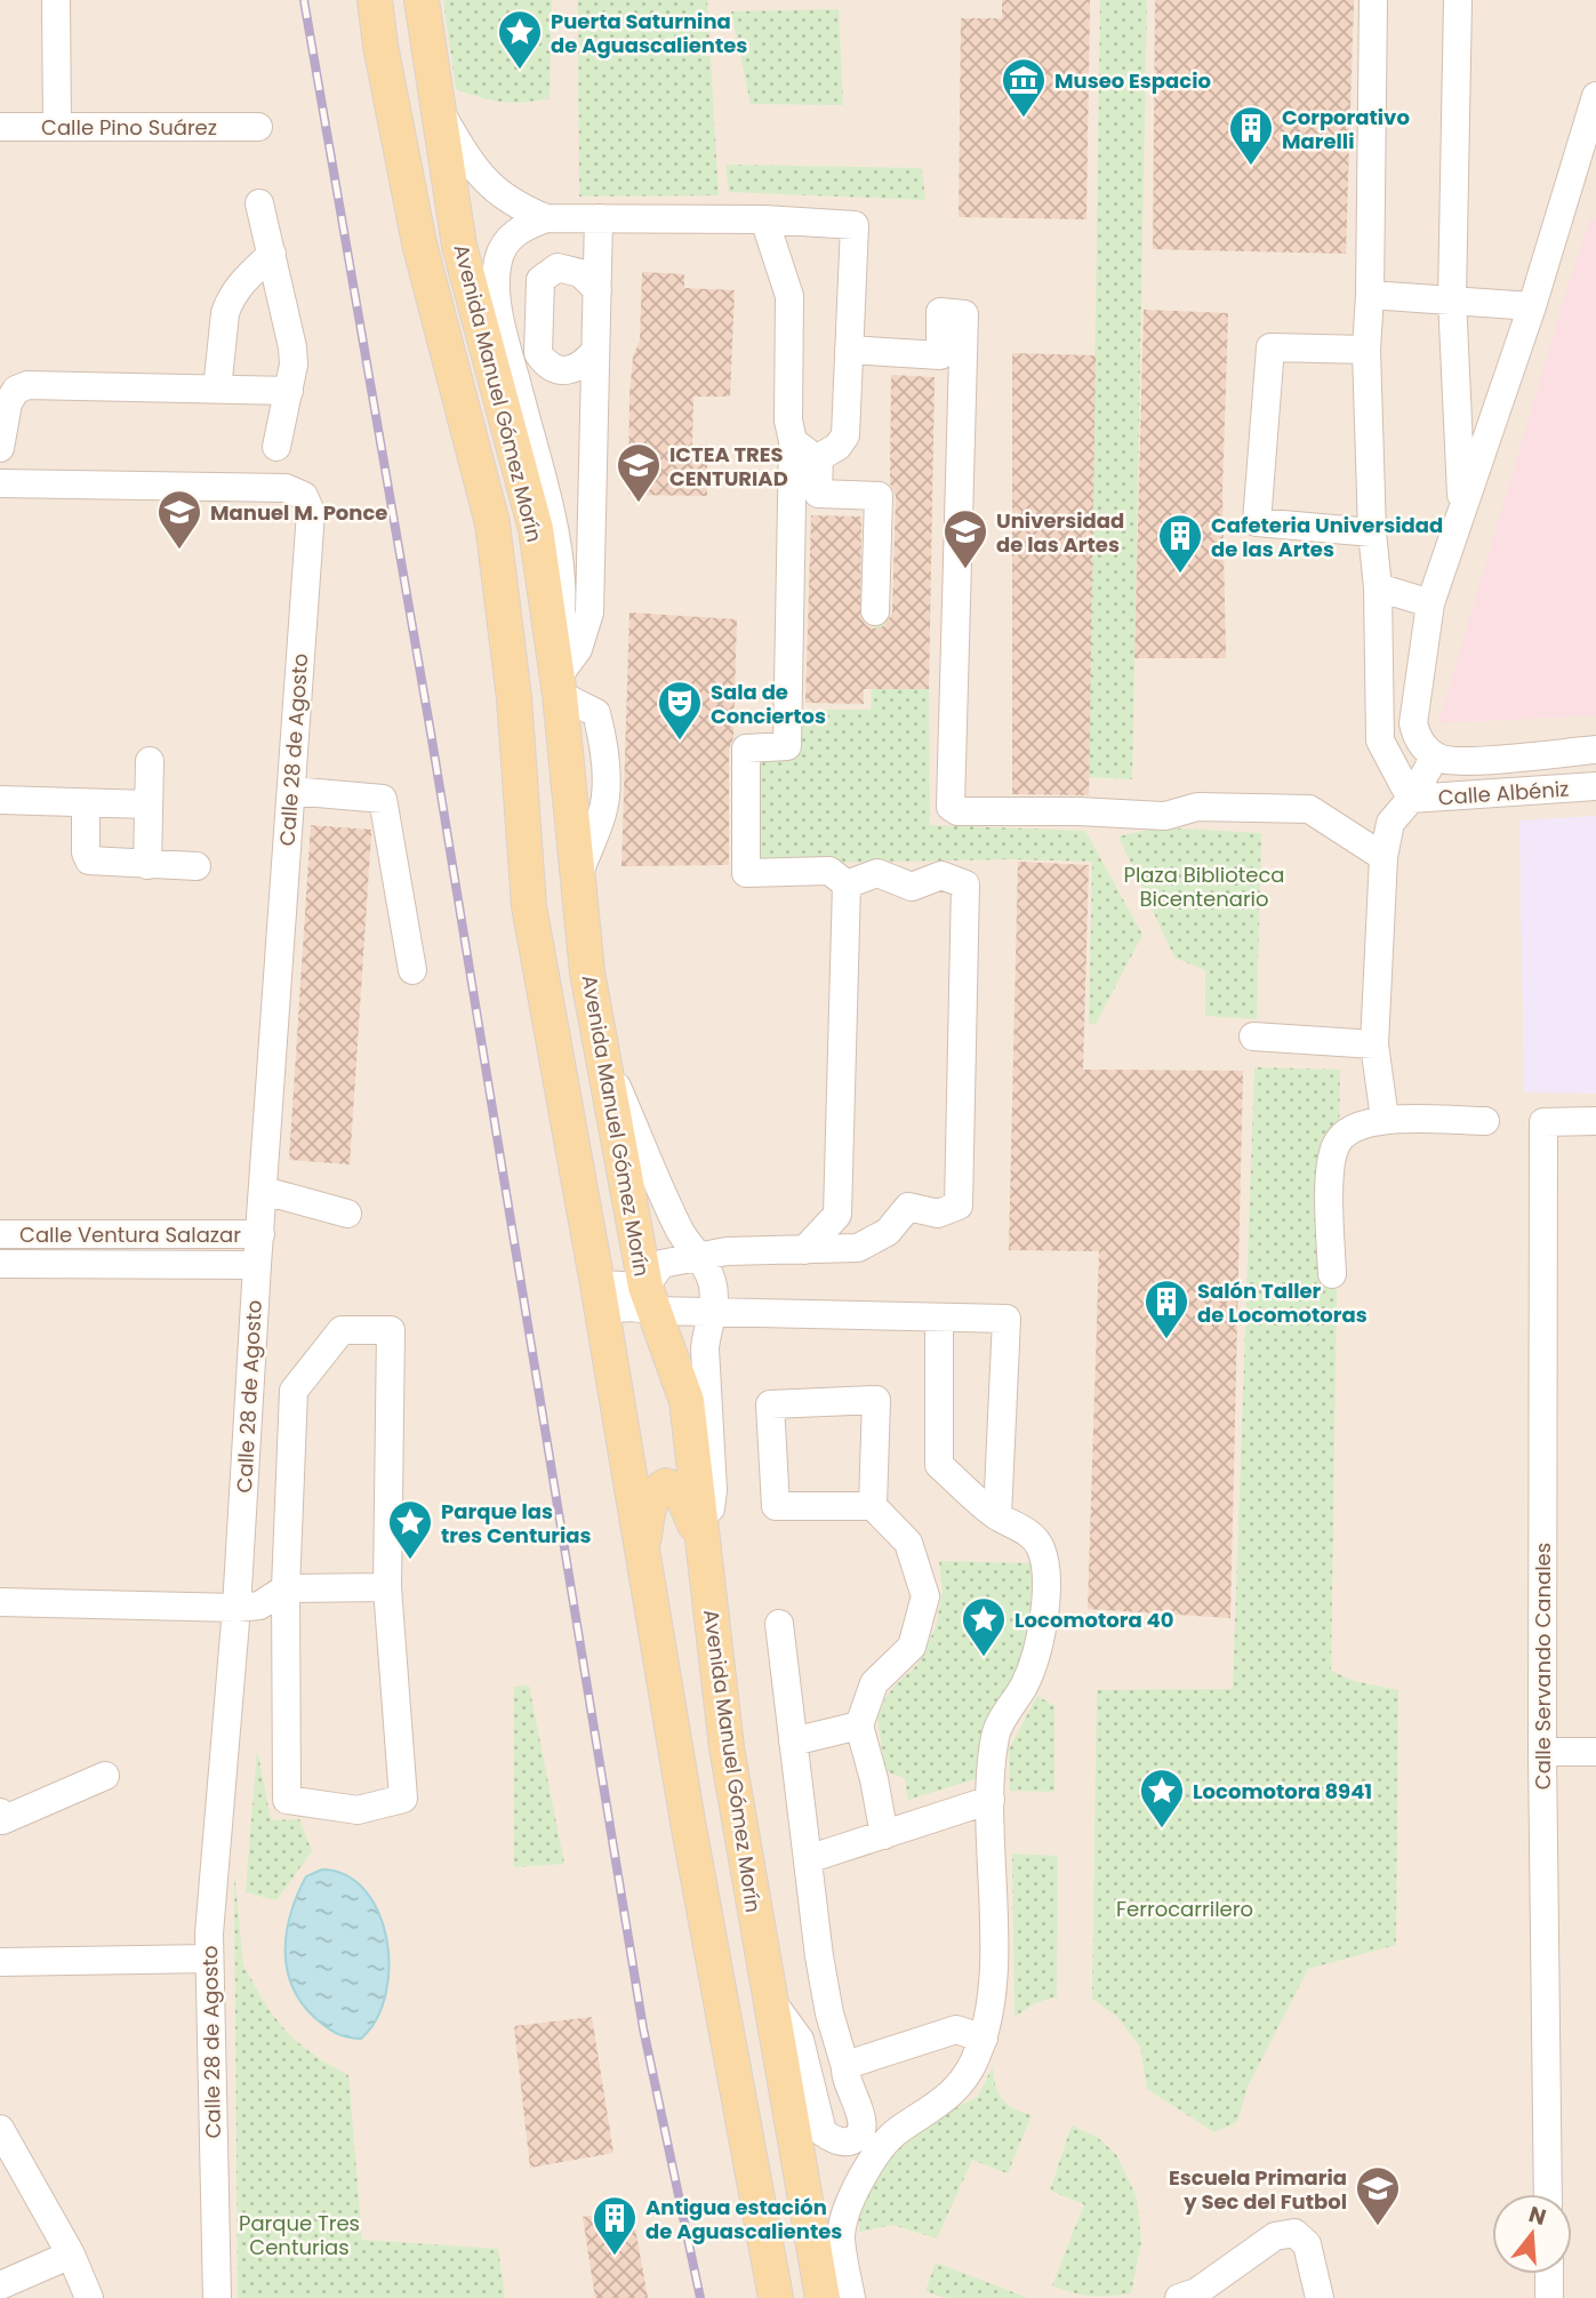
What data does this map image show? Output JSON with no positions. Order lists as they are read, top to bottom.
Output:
{
  "streets": {
    "main road": ["Avenida Manuel Gómez Morín"],
    "street": [
      "Calle Pino Suárez",
      "Calle 28 de Agosto",
      "Calle Albéniz",
      "Calle Ventura Salazar",
      "Calle Servando Canales"
    ]
  },
  "crossings": [
    ["Calle 28 de Agosto", "Calle Ventura Salazar"]
  ],
  "parks": ["Plaza Biblioteca Bicentenario", "Ferrocarrilero", "Parque Tres Centurias"],
  "places": {
    "place": [
      "Puerta Saturnina de Aguascalientes",
      "Parque las tres Centurias",
      "Locomotora 40",
      "Locomotora 8941"
    ],
    "museum": ["Museo Espacio"],
    "building": [
      "Corporativo Marelli",
      "Cafeteria Universidad de las Artes",
      "Salón Taller de Locomotoras",
      "Antigua estación de Aguascalientes"
    ],
    "school or university": [
      "ICTEA TRES CENTURIAD",
      "Manuel M. Ponce",
      "Universidad de las Artes",
      "Escuela Primaria y Sec del Futbol"
    ],
    "theatre": ["Sala de Conciertos"]
  },
  "north": "top"
}
